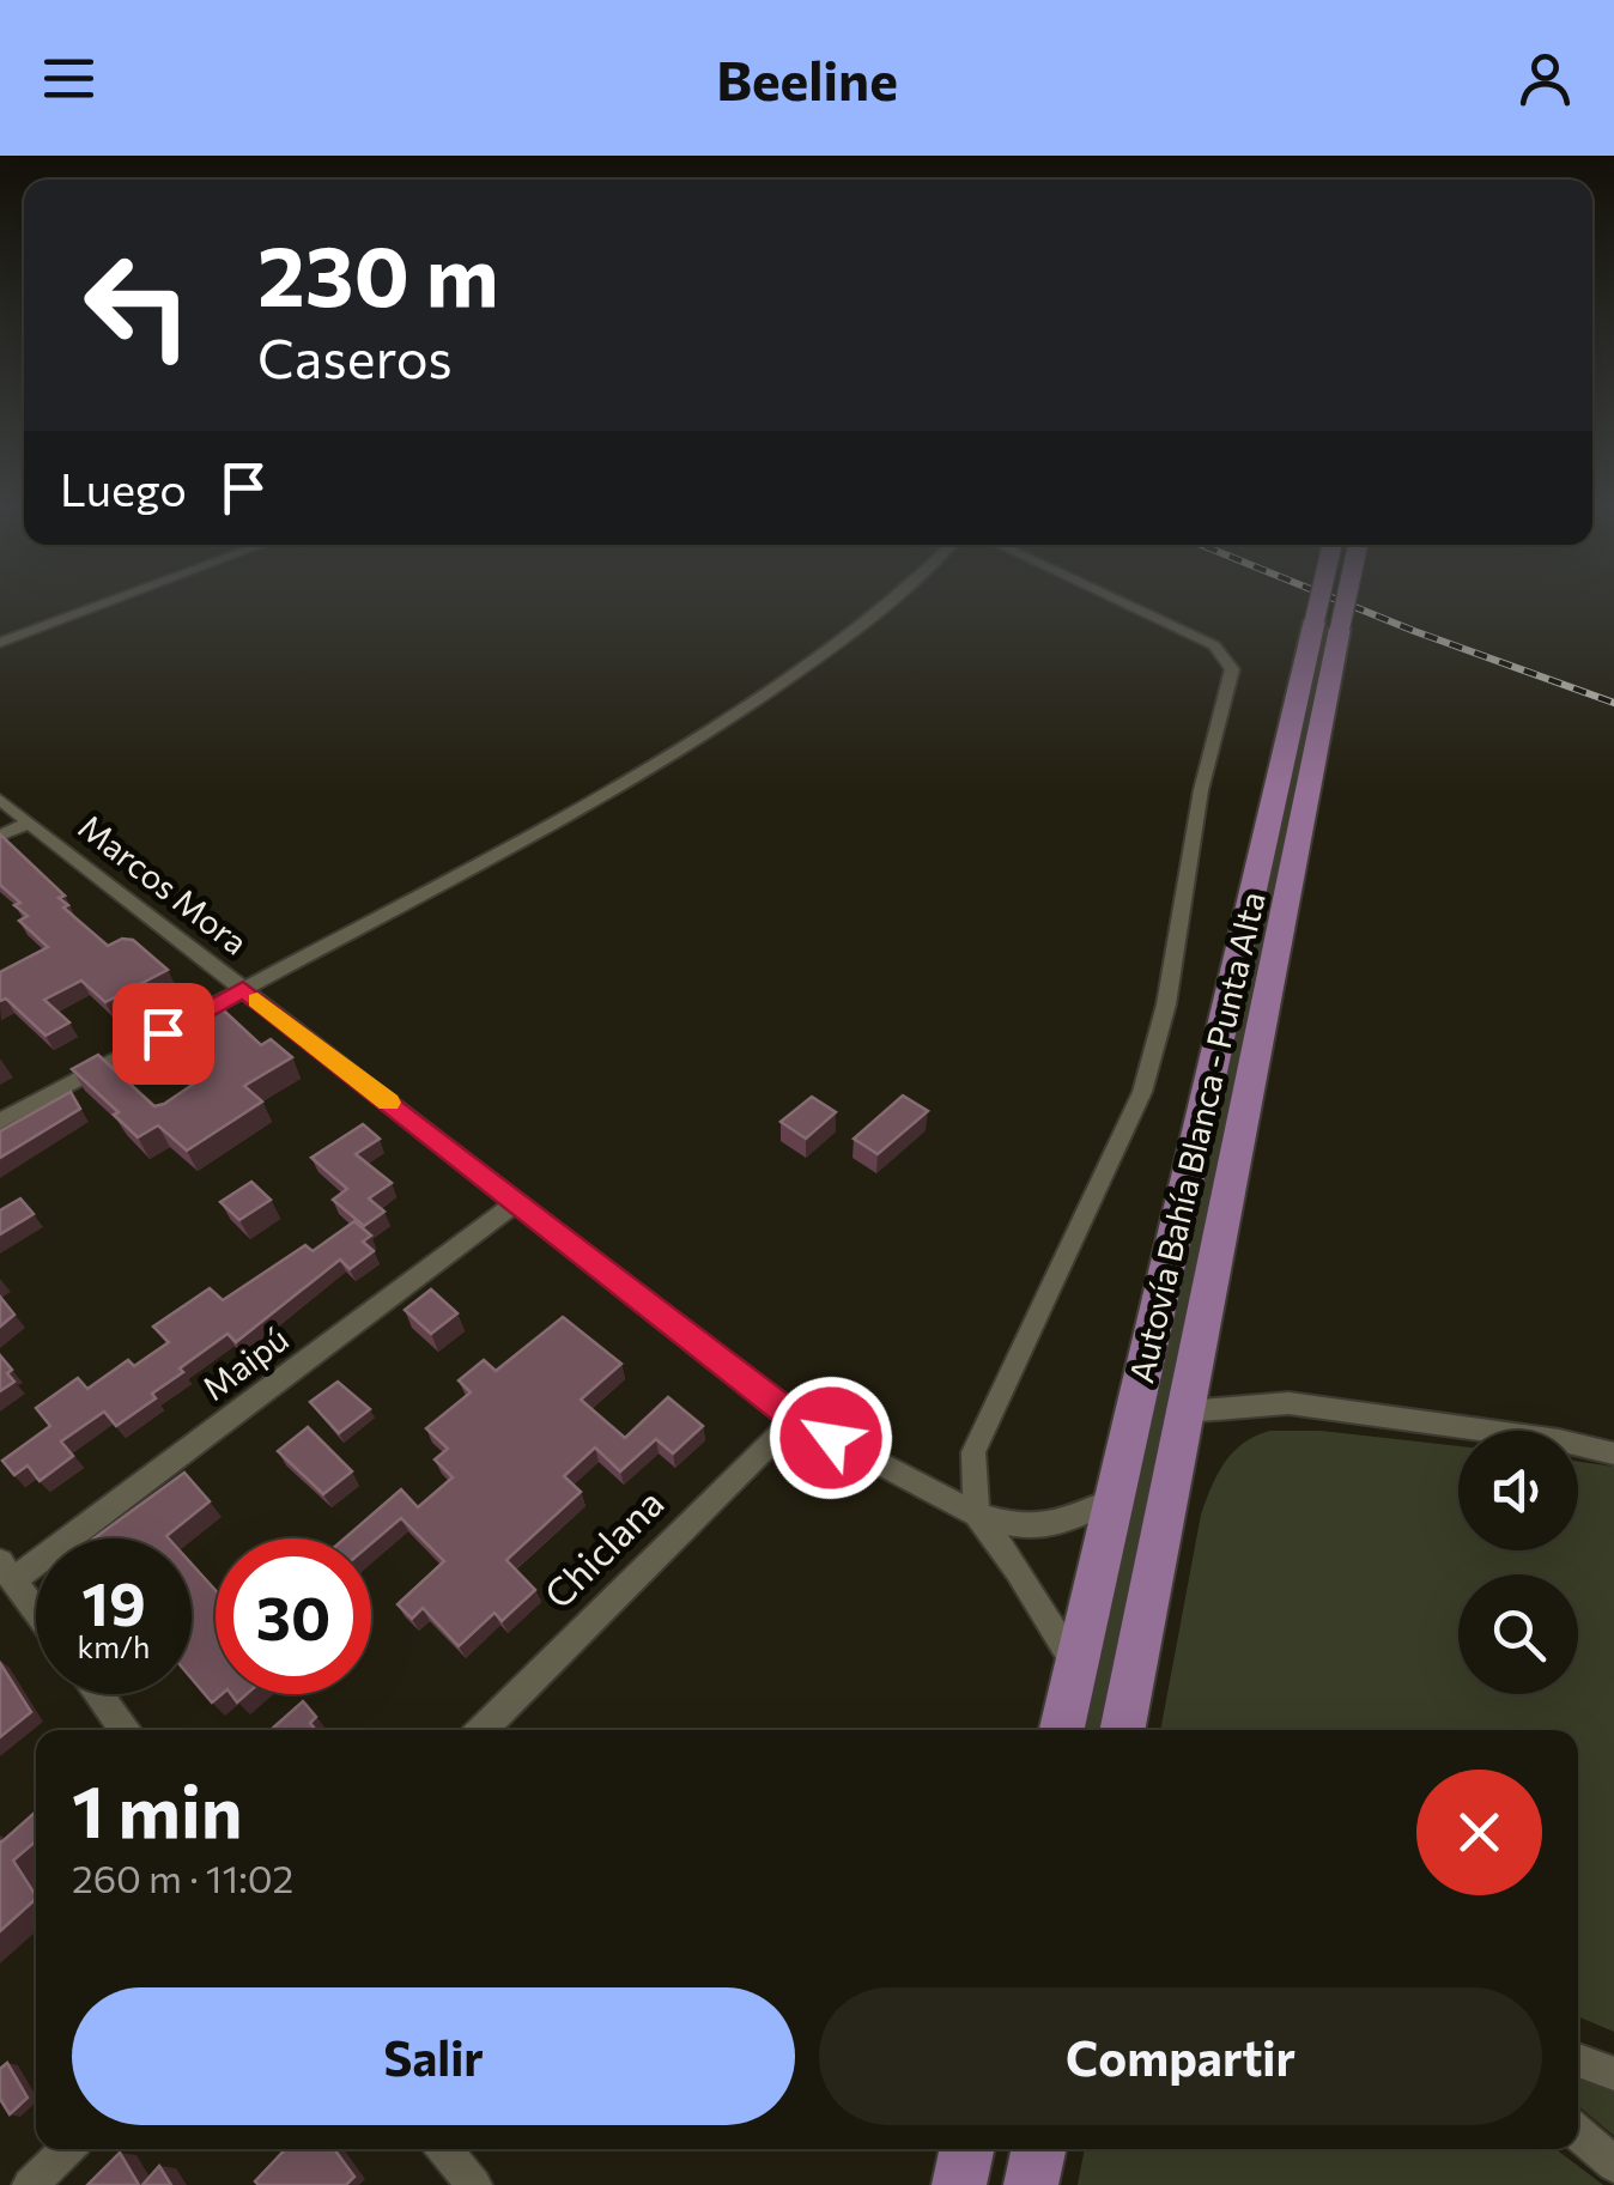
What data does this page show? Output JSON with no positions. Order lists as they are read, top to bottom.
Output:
{
  "streets": {
    "main road": ["Autovía Bahía Blanca - Punta Alta"],
    "street": ["Marcos Mora", "Maipú", "Chiclana"]
  },
  "crossings": [
    ["Marcos Mora", "Maipú"],
    ["Marcos Mora", "Chiclana"]
  ],
  "page": {
    "header": "Beeline",
    "turn": ["230 m", "Caseros"],
    "then": "Luego",
    "speed": "19 km/h",
    "limit": "30",
    "heading": ["1 min", "260 m · 11:02"],
    "buttons": ["Salir", "Compartir"]
  }
}
